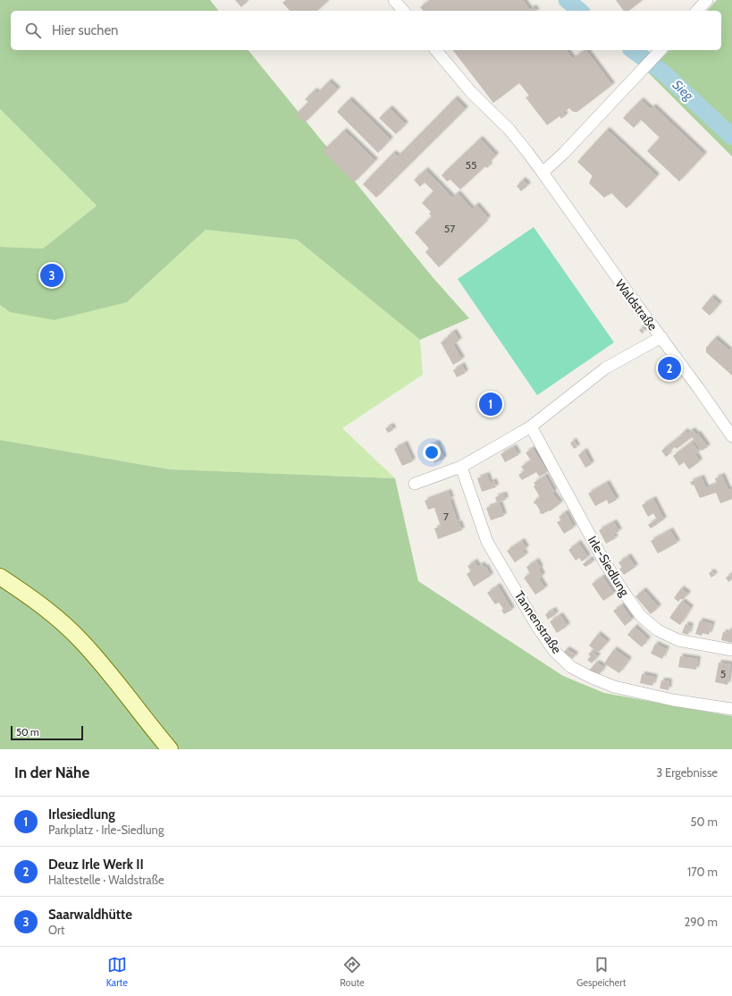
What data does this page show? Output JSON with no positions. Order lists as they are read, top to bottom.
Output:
{
  "streets": {
    "street": ["Waldstraße", "Irle-Siedlung", "Tannenstraße"]
  },
  "water": ["Sieg"],
  "house_numbers": [
    "55",
    "57",
    "7",
    "5"
  ],
  "scale_bar": "50 m",
  "page": {
    "search": "Hier suchen",
    "pins": ["3", "2", "1"],
    "scale": "50 m",
    "heading": ["In der Nähe", "3 Ergebnisse"],
    "list": [
      {
        "mark": "1",
        "name": "Irlesiedlung",
        "note": "Parkplatz · Irle-Siedlung",
        "value": "50 m"
      },
      {
        "mark": "2",
        "name": "Deuz Irle Werk II",
        "note": "Haltestelle · Waldstraße",
        "value": "170 m"
      },
      {
        "mark": "3",
        "name": "Saarwaldhütte",
        "note": "Ort",
        "value": "290 m"
      }
    ],
    "nav": ["Karte", "Route", "Gespeichert"]
  }
}
